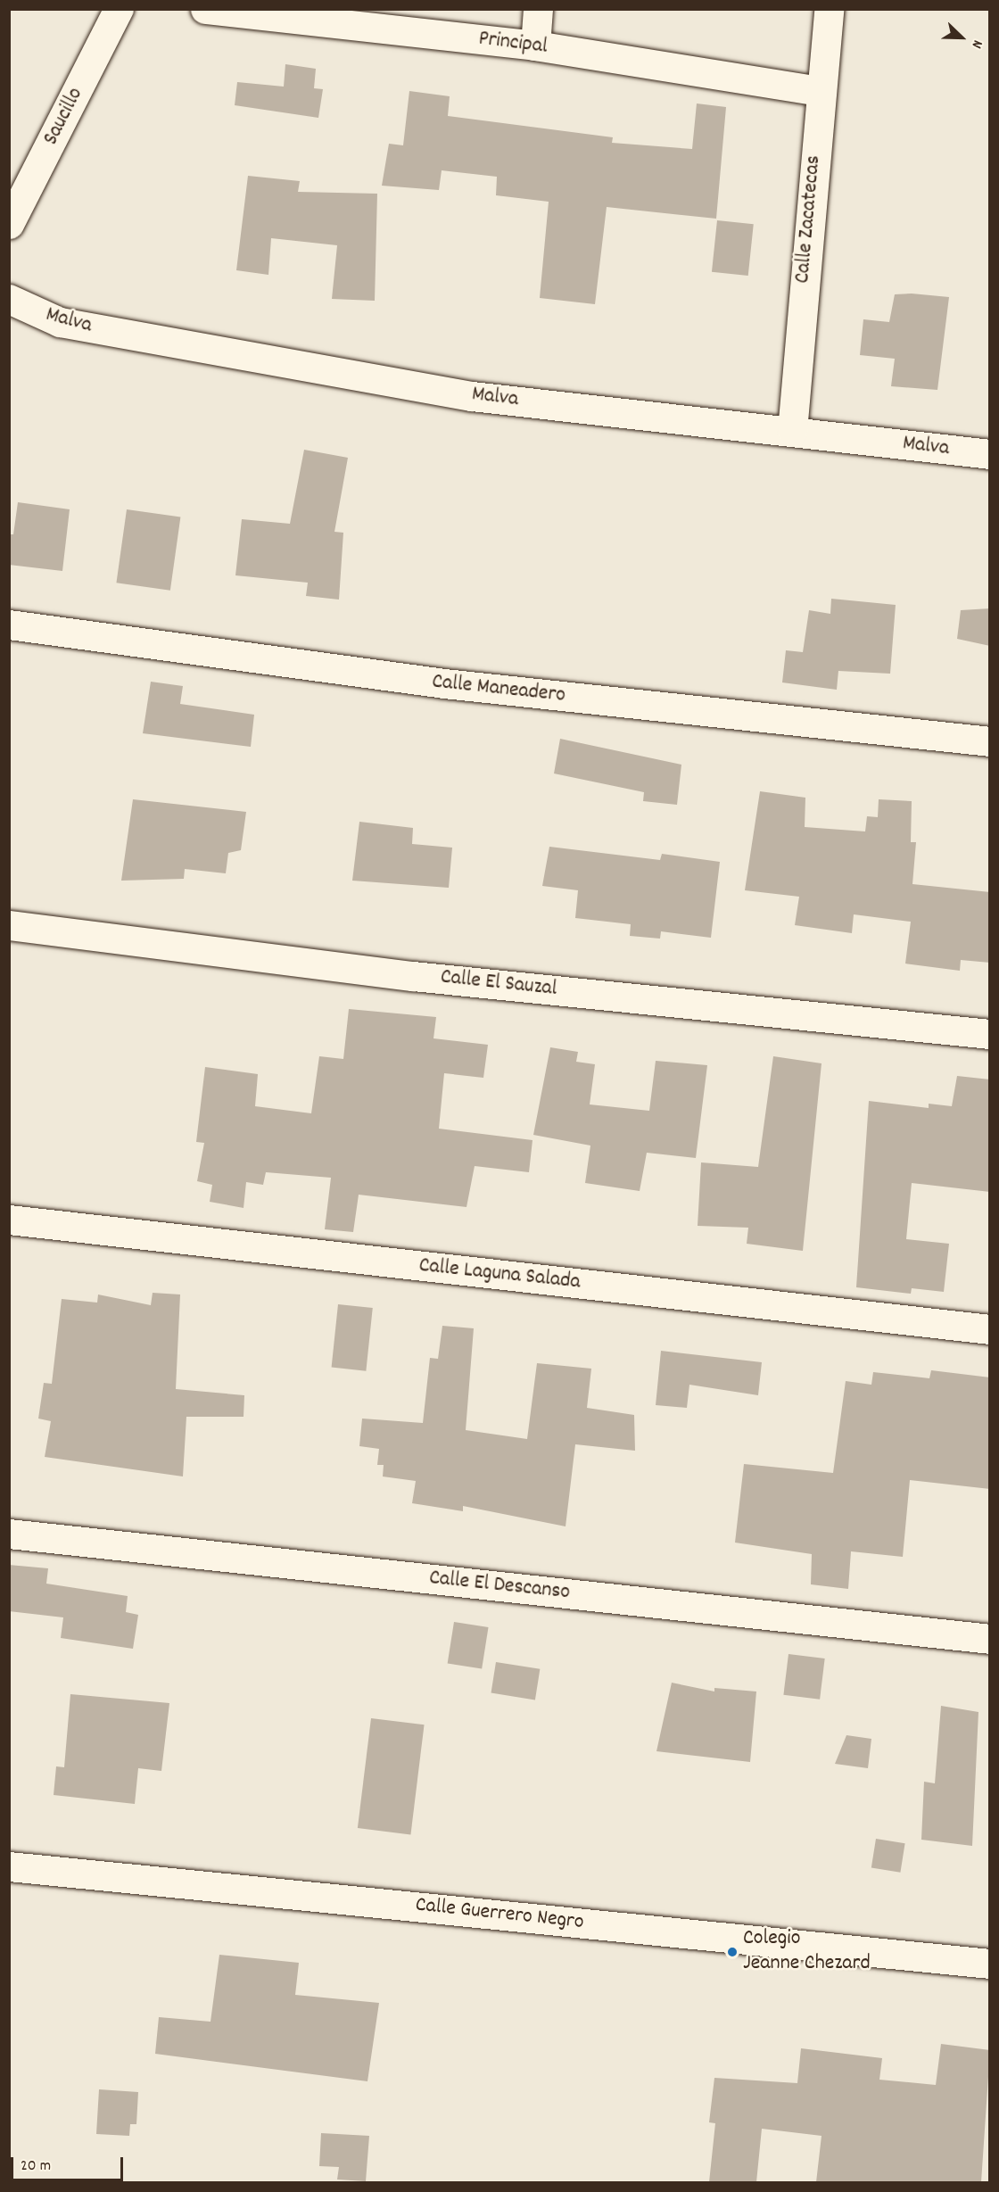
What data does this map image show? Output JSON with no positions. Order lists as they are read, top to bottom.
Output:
{
  "streets": {
    "street": [
      "Principal",
      "Saucillo",
      "Calle Zacatecas",
      "Malva",
      "Calle Maneadero",
      "Calle El Sauzal",
      "Calle Laguna Salada",
      "Calle El Descanso",
      "Calle Guerrero Negro"
    ]
  },
  "crossings": [
    ["Principal", "Calle Zacatecas"],
    ["Calle Zacatecas", "Malva"]
  ],
  "places": ["Colegio Jeanne Chezard"],
  "scale_bar": "20 m",
  "north": "bottom right"
}
